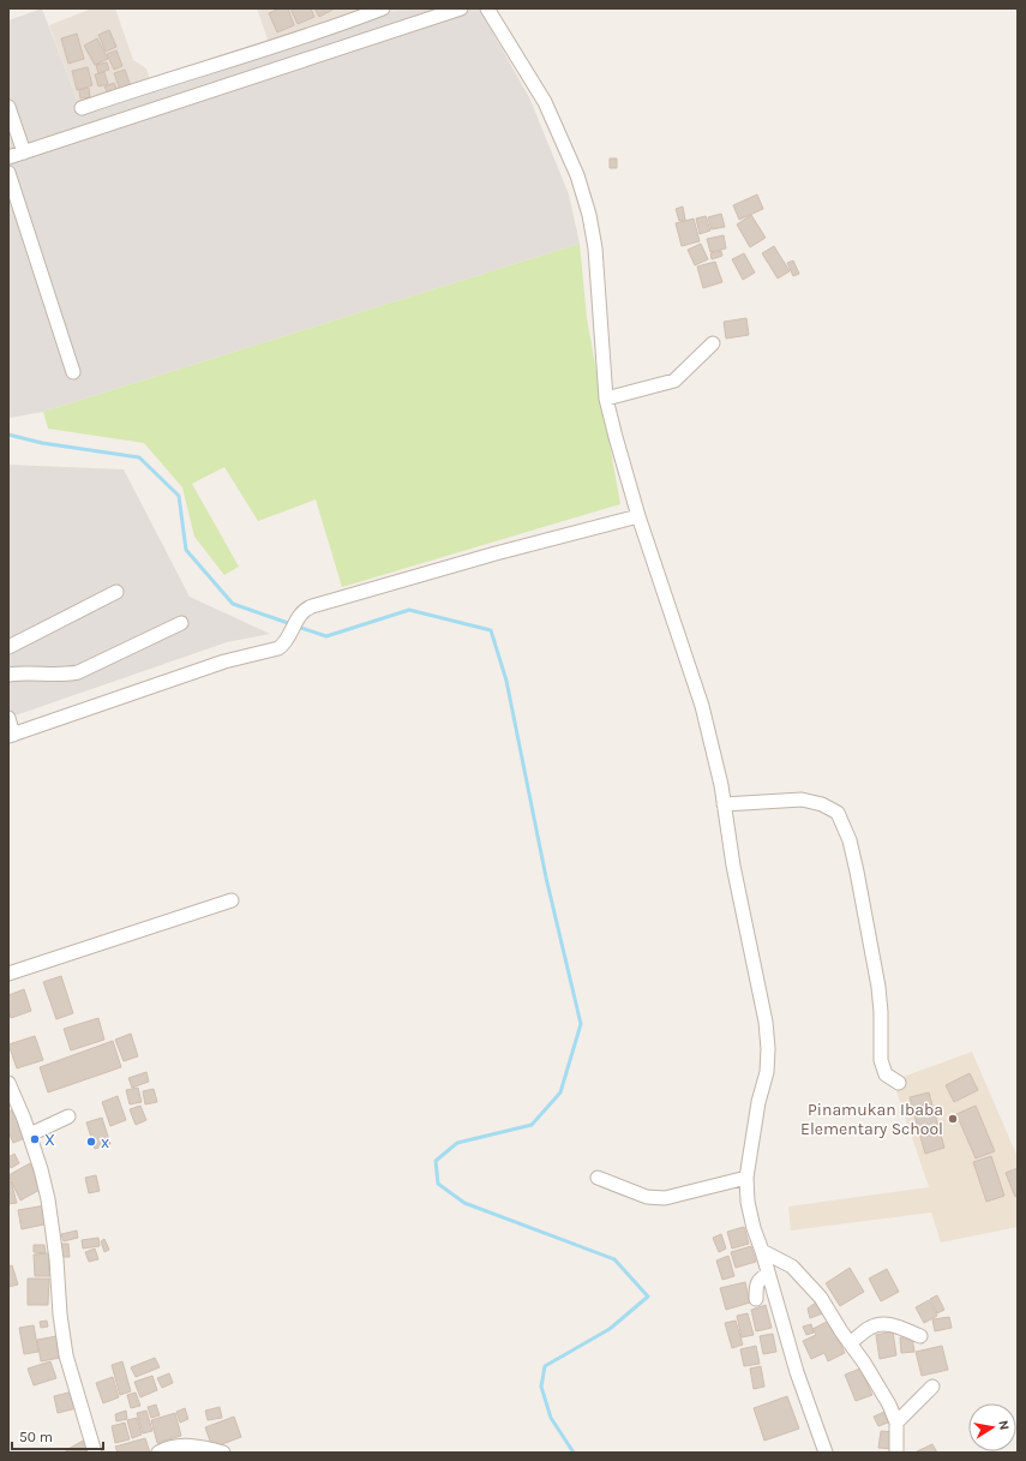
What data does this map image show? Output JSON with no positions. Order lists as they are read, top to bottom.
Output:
{
  "places": ["Pinamukan Ibaba Elementary School", "X", "x"],
  "scale_bar": "50 m",
  "north": "right"
}
